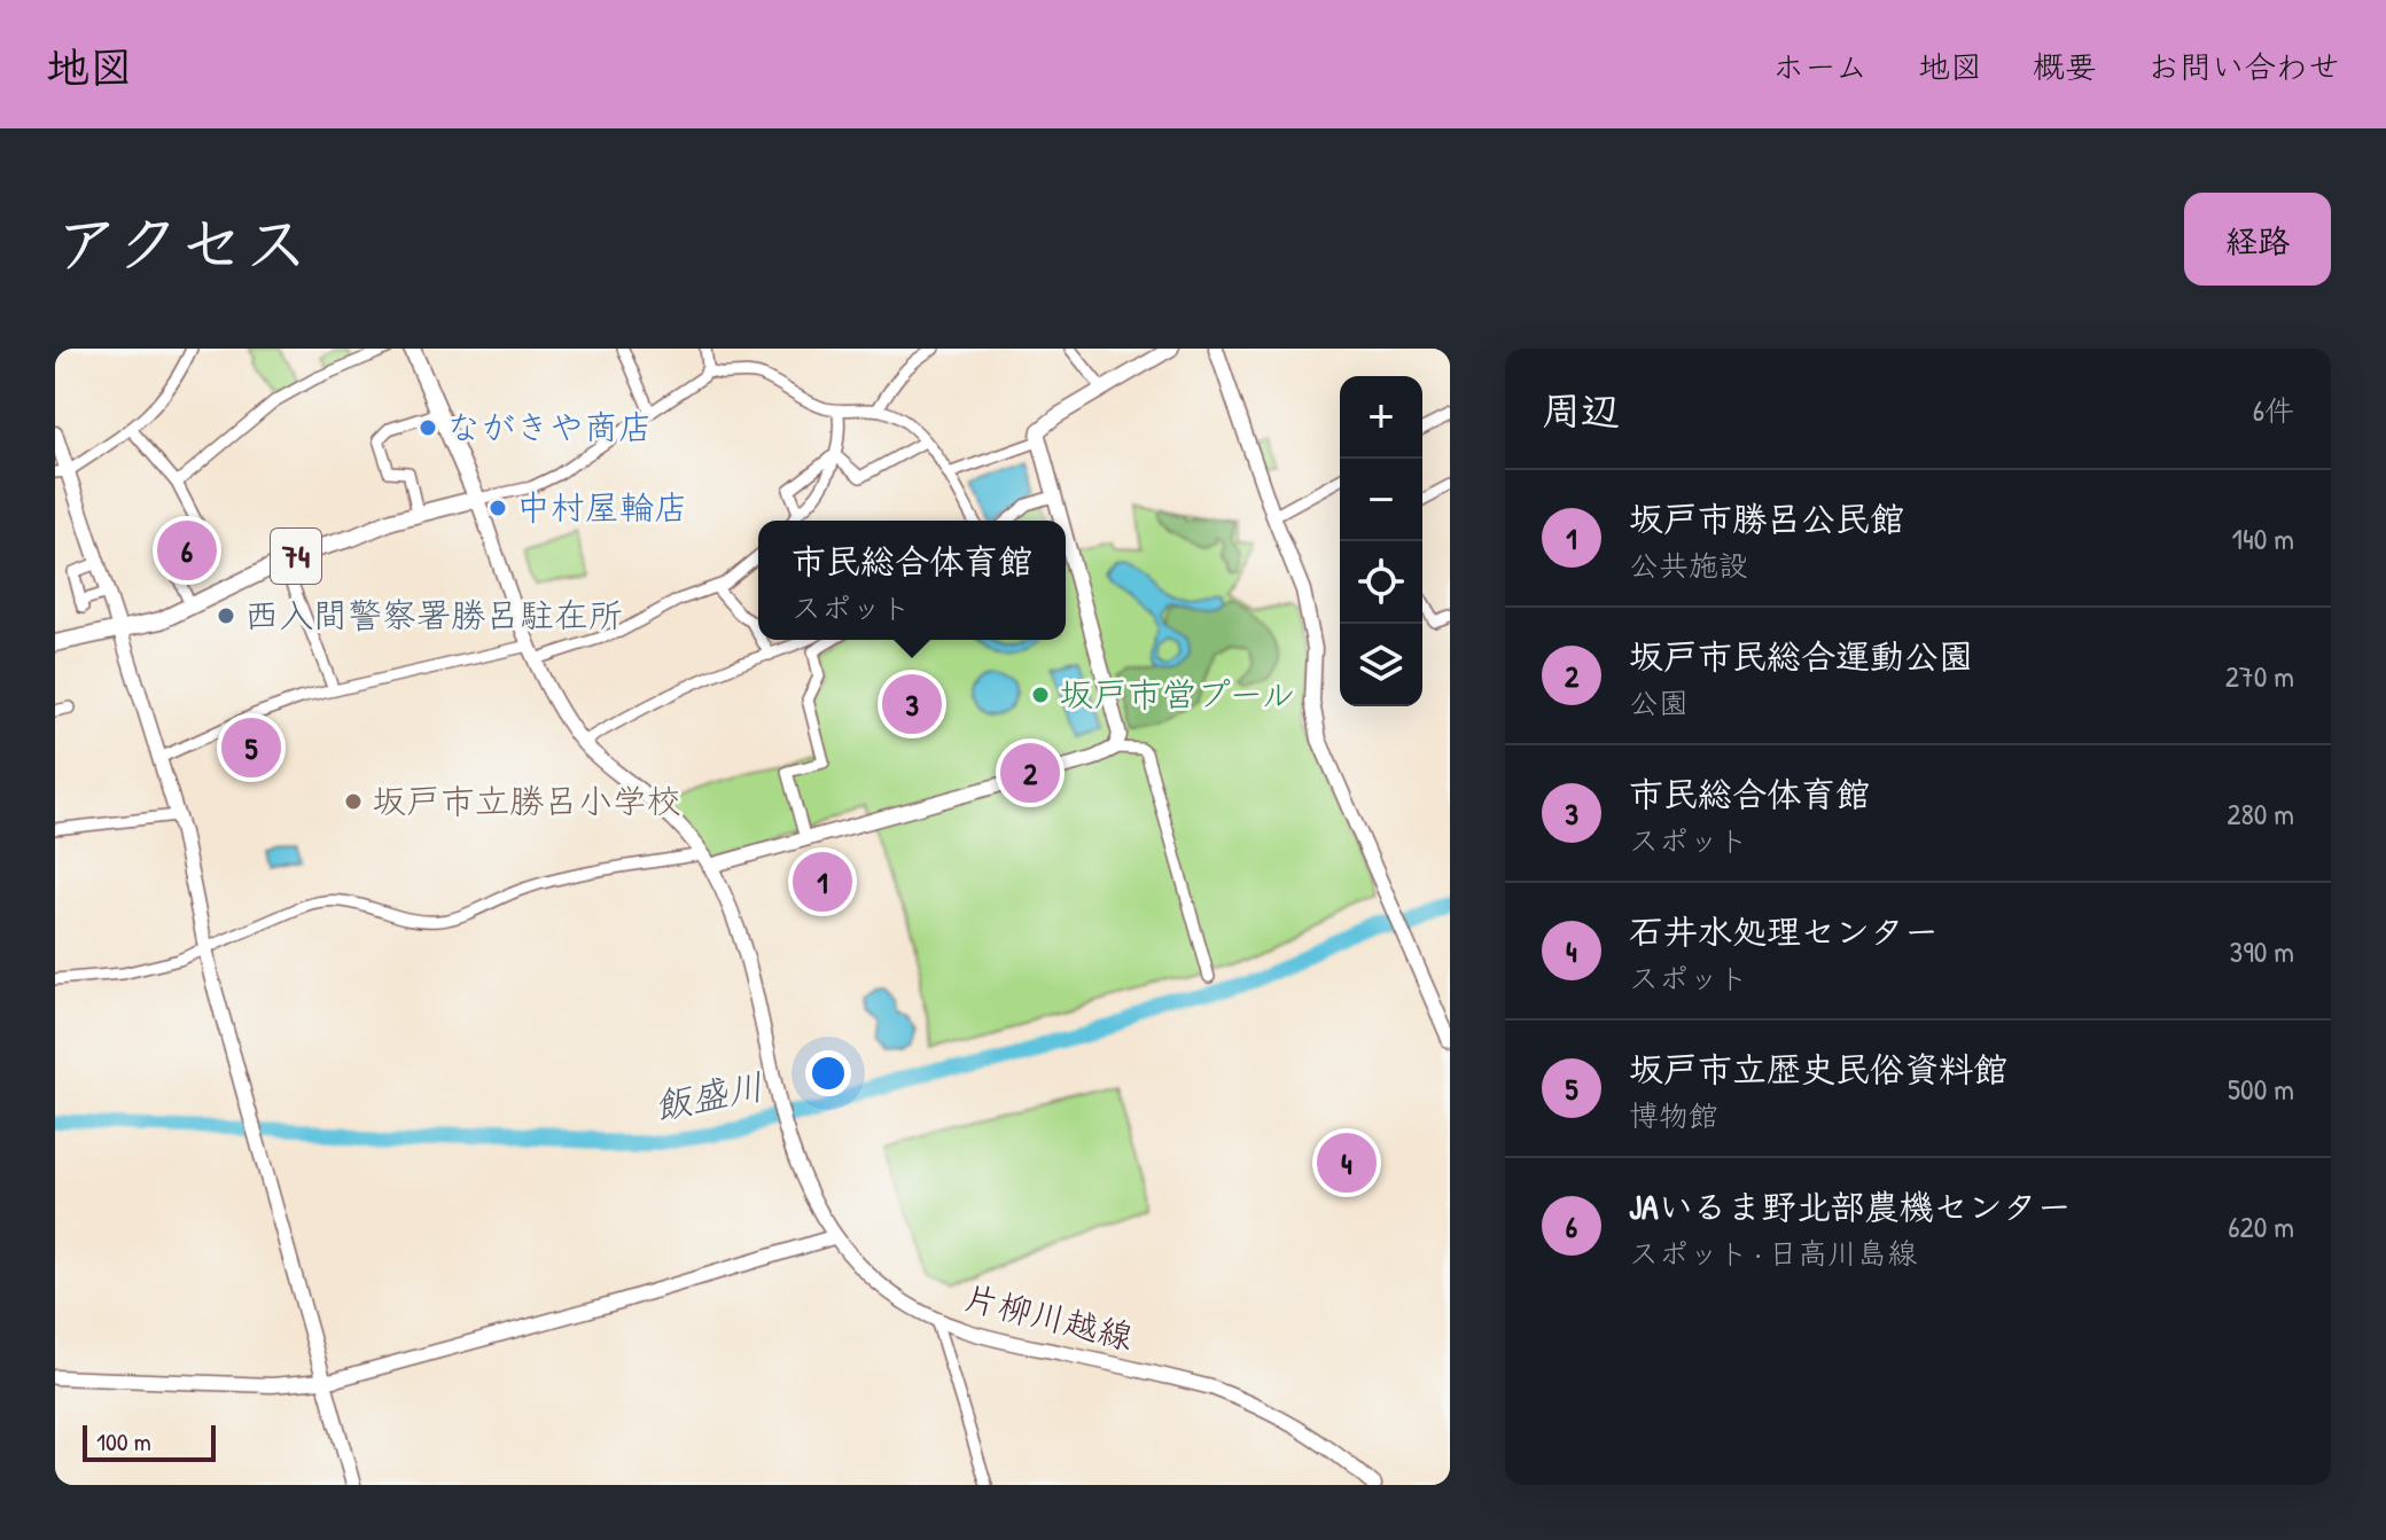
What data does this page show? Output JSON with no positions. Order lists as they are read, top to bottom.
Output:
{
  "streets": {
    "main road": ["74"],
    "street": ["片柳川越線"]
  },
  "crossings": [
    ["74", "片柳川越線"]
  ],
  "water": ["飯盛川"],
  "places": [
    "ながきや商店",
    "中村屋輪店",
    "西入間警察署勝呂駐在所",
    "坂戸市営プール",
    "坂戸市立勝呂小学校"
  ],
  "scale_bar": "100 m",
  "page": {
    "header": "地図",
    "nav": [
      "ホーム",
      "地図",
      "概要",
      "お問い合わせ"
    ],
    "title": "アクセス",
    "buttons": "経路",
    "heading": ["周辺", "6件"],
    "map_buttons": ["+", "−"],
    "list": [
      {
        "mark": "1",
        "name": "坂戸市勝呂公民館",
        "note": "公共施設",
        "value": "140 m"
      },
      {
        "mark": "2",
        "name": "坂戸市民総合運動公園",
        "note": "公園",
        "value": "270 m"
      },
      {
        "mark": "3",
        "name": "市民総合体育館",
        "note": "スポット",
        "value": "280 m"
      },
      {
        "mark": "4",
        "name": "石井水処理センター",
        "note": "スポット",
        "value": "390 m"
      },
      {
        "mark": "5",
        "name": "坂戸市立歴史民俗資料館",
        "note": "博物館",
        "value": "500 m"
      },
      {
        "mark": "6",
        "name": "JAいるま野北部農機センター",
        "note": "スポット · 日高川島線",
        "value": "620 m"
      }
    ],
    "pins": [
      "6",
      "3",
      "5",
      "2",
      "1",
      "4"
    ],
    "popup": ["市民総合体育館", "スポット"],
    "scale": "100 m"
  }
}
